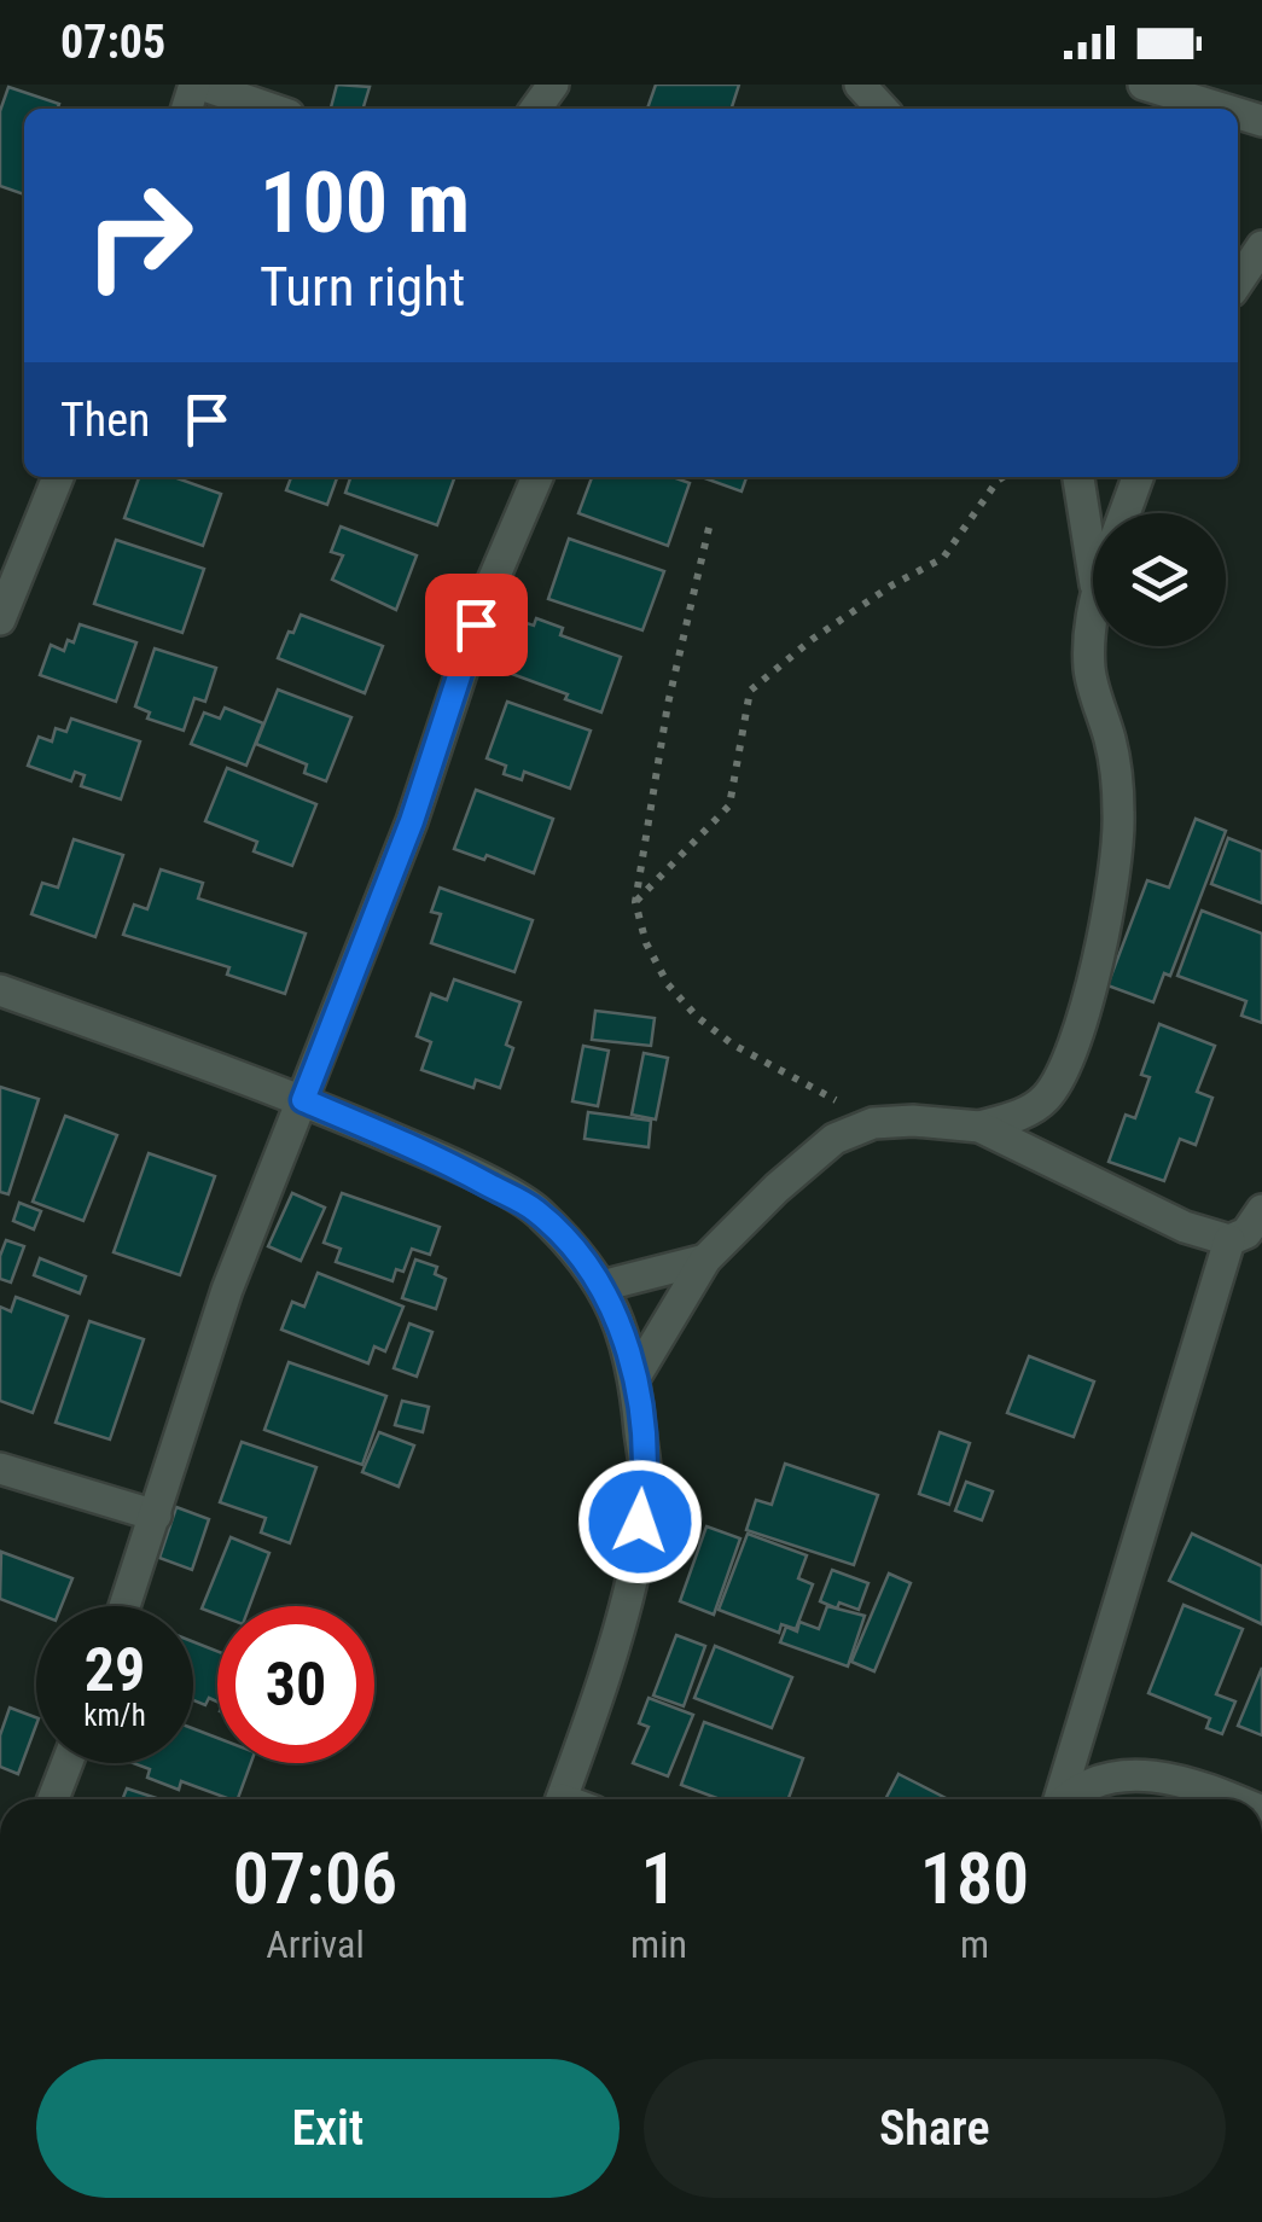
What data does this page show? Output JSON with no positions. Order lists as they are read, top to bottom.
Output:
{
  "page": {
    "status": "07:05",
    "turn": ["100 m", "Turn right"],
    "then": "Then",
    "speed": "29 km/h",
    "limit": "30",
    "eta": [
      "07:06",
      "Arrival",
      "1",
      "min",
      "180",
      "m"
    ],
    "buttons": ["Exit", "Share"]
  }
}
